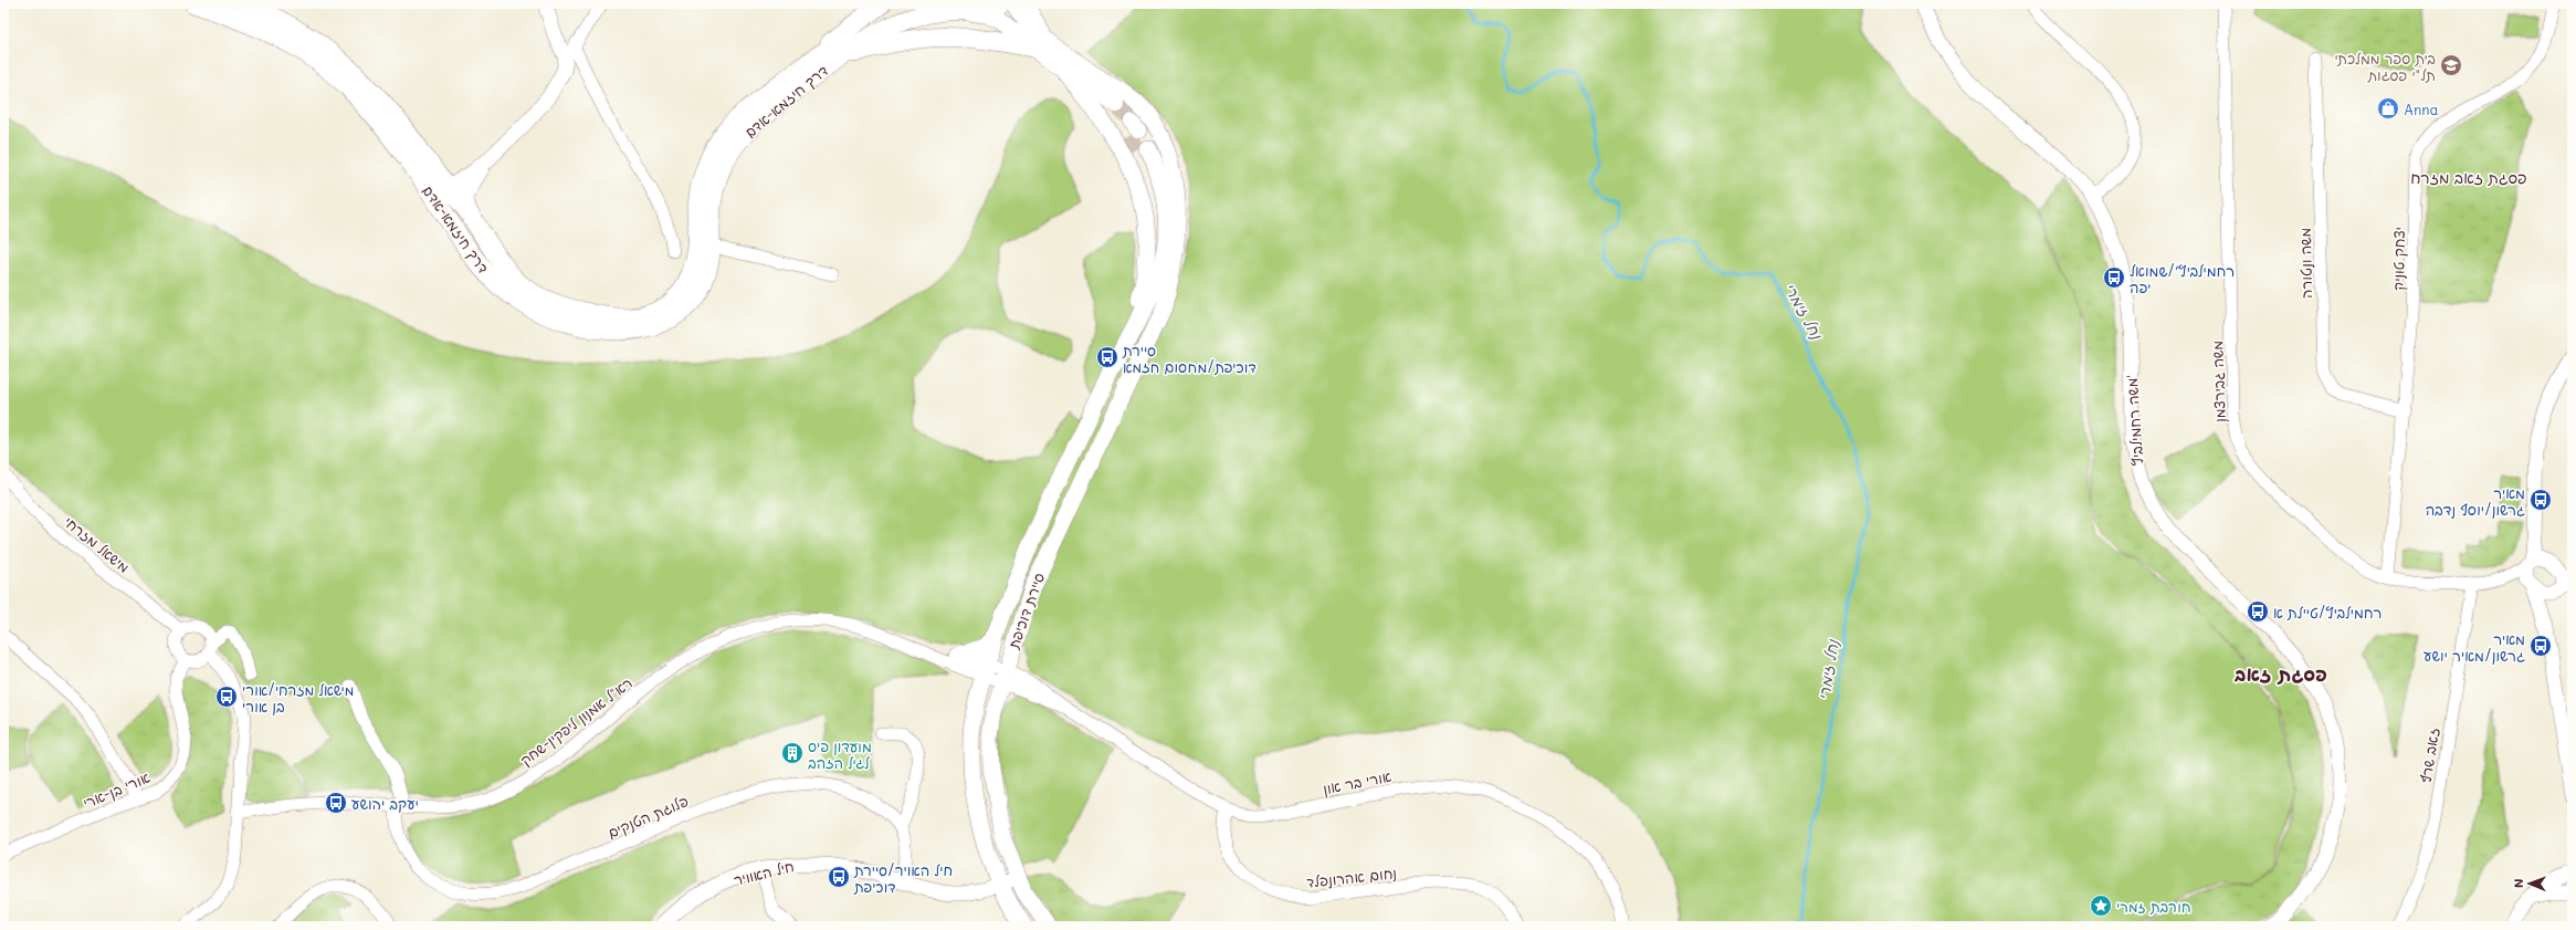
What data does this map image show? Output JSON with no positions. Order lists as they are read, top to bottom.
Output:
{
  "streets": {
    "main road": ["דרך חיזמא-אדם", "סיירת דוכיפת"],
    "street": [
      "יצחק טוניק",
      "משה ונטורה",
      "משה גבירצמן",
      "משה רחמילביץ'",
      "מישאל מזרחי",
      "רא\"ל אמנון ליפקין-שחק",
      "זאב שרף",
      "אורי בר און",
      "אורי בן-ארי",
      "פלוגת הטנקים",
      "חיל האוויר",
      "נחום אהרונפלד"
    ]
  },
  "crossings": [
    ["יצחק טוניק", "משה ונטורה"],
    ["יצחק טוניק", "משה גבירצמן"],
    ["משה גבירצמן", "זאב שרף"],
    ["מישאל מזרחי", "אורי בן-ארי"],
    ["סיירת דוכיפת", "רא\"ל אמנון ליפקין-שחק"],
    ["סיירת דוכיפת", "אורי בר און"],
    ["סיירת דוכיפת", "חיל האוויר"],
    ["רא\"ל אמנון ליפקין-שחק", "אורי בר און"],
    ["רא\"ל אמנון ליפקין-שחק", "פלוגת הטנקים"],
    ["אורי בר און", "נחום אהרונפלד"]
  ],
  "districts": ["פסגת זאב מזרח", "פסגת זאב"],
  "water": ["נחל זימרי"],
  "places": {
    "school or university": ["בית ספר ממלכתי תל\"י פסגות"],
    "shop": ["Anna"],
    "bus stop": [
      "רחמילביץ׳/שמואל יפה",
      "סיירת דוכיפת/מחסום חזמא",
      "מאיר גרשון/יוסף נדבה",
      "רחמילביץ/טיילת א",
      "מאיר גרשון/מאיר יושע",
      "מישאל מזרחי/אורי בן אורי",
      "יעקב יהושע",
      "חיל האויר/סיירת דוכיפת"
    ],
    "building": ["מועדון פיס לגיל הזהב"],
    "place": ["חורבת זמרי"]
  },
  "north": "left"
}
